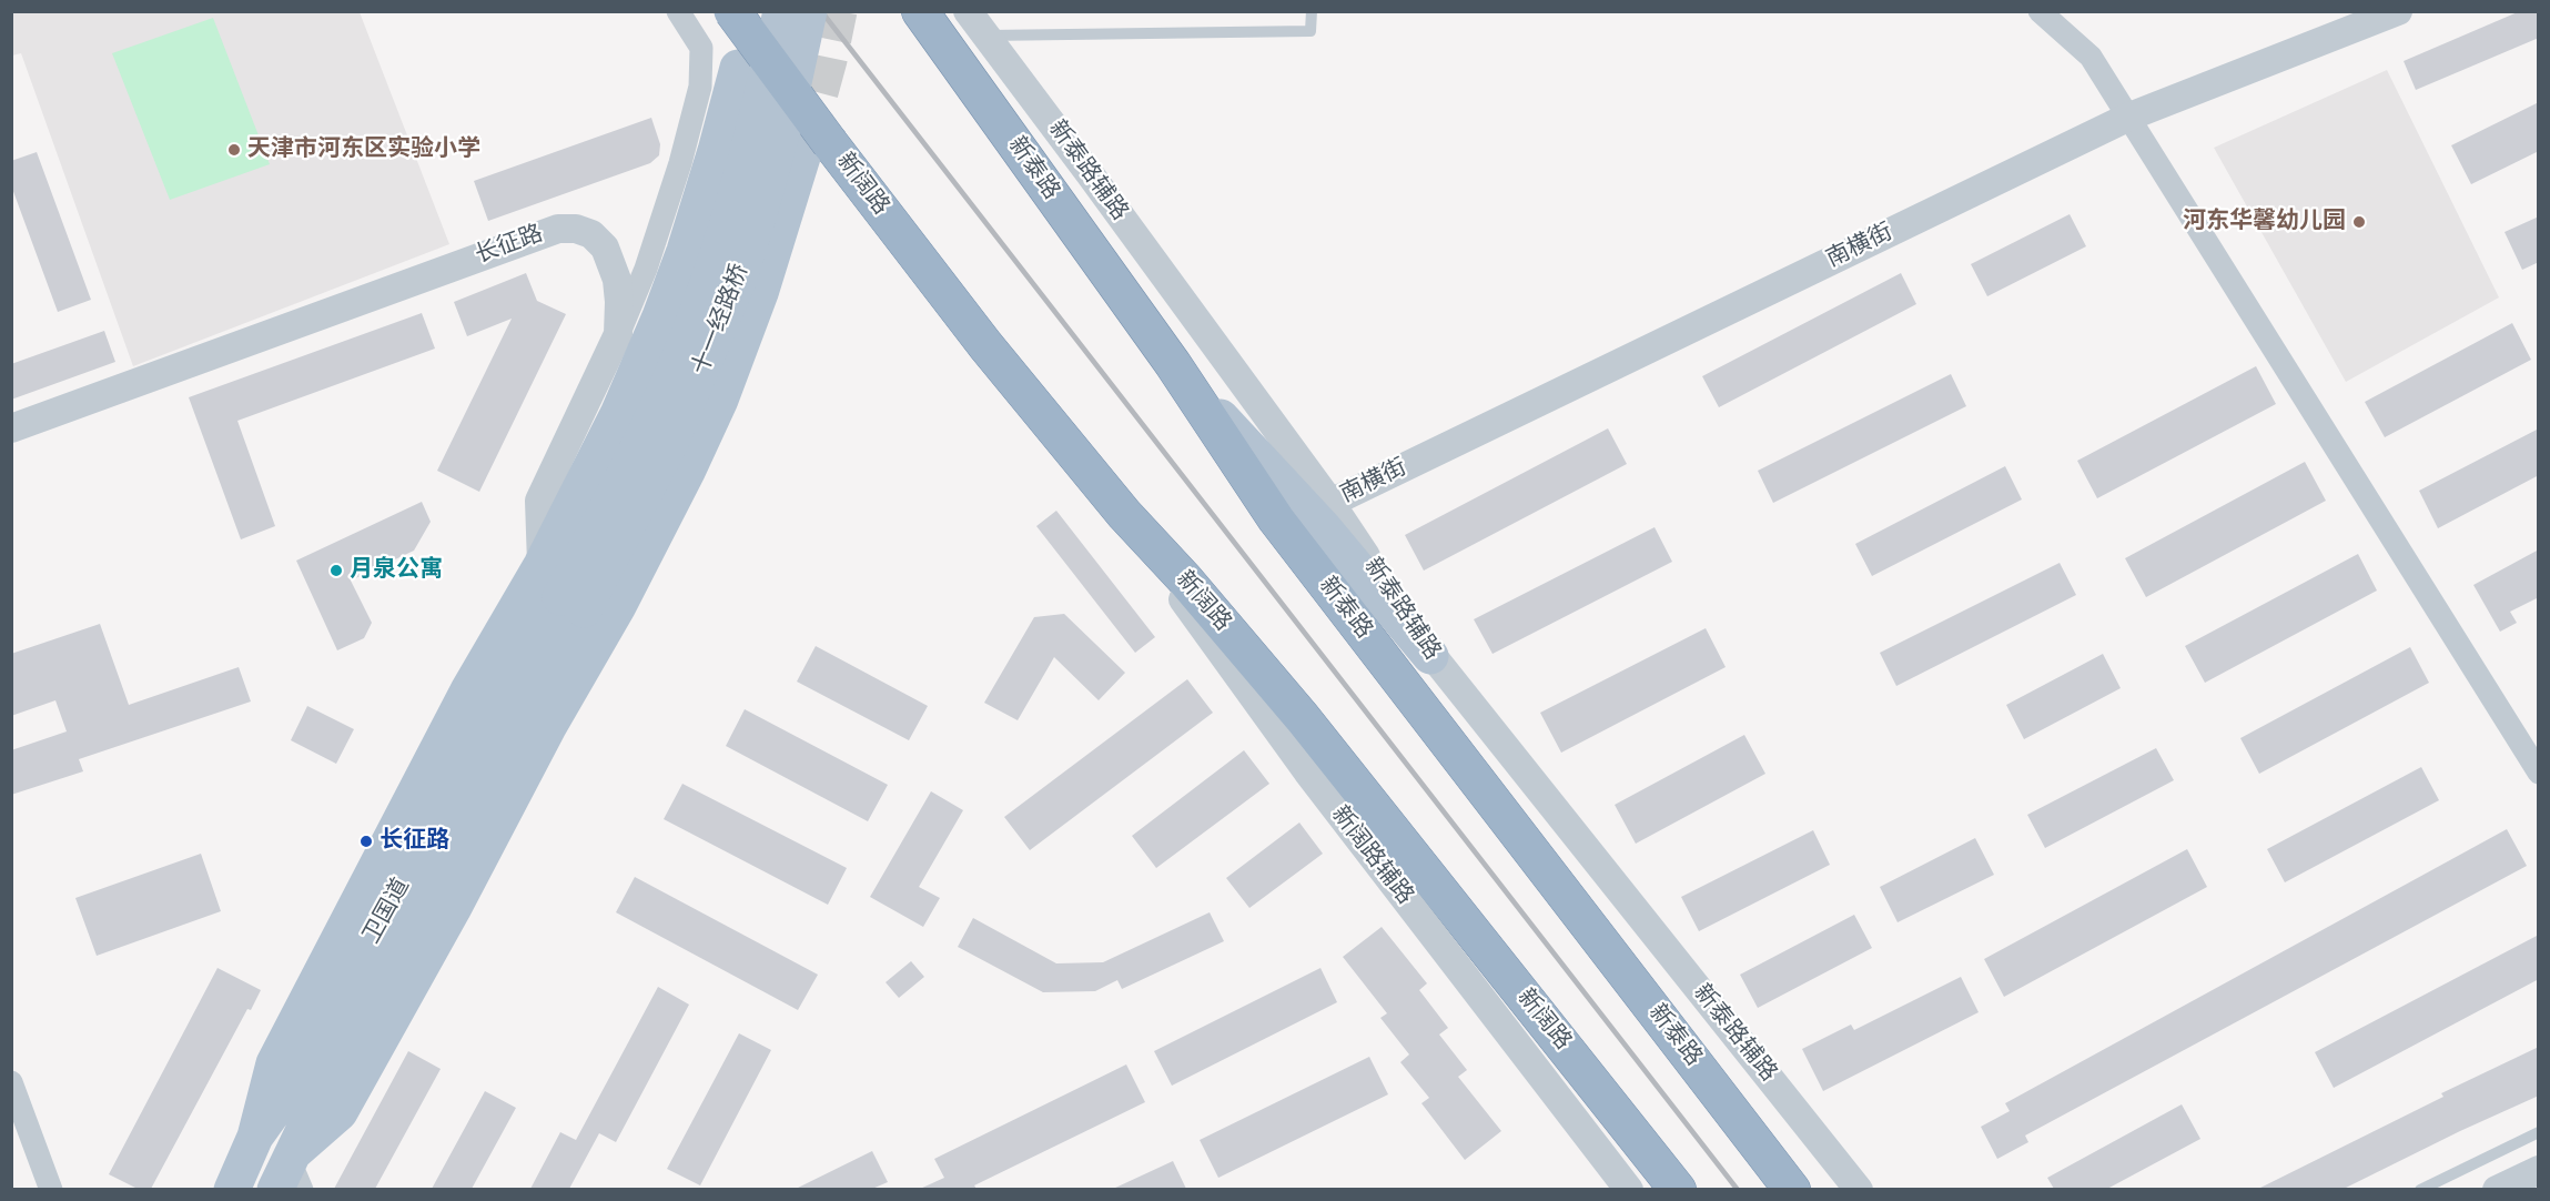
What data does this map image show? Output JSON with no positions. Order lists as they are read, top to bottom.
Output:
{
  "streets": {
    "highway": ["新泰路", "新阔路"],
    "main road": ["十一经路桥", "卫国道"],
    "street": [
      "新泰路辅路",
      "长征路",
      "南横街",
      "新阔路辅路"
    ]
  },
  "crossings": [
    ["新泰路辅路", "南横街"],
    ["新阔路", "新阔路辅路"],
    ["十一经路桥", "卫国道"]
  ],
  "places": [
    "天津市河东区实验小学",
    "河东华馨幼儿园",
    "月泉公寓",
    "长征路"
  ]
}
